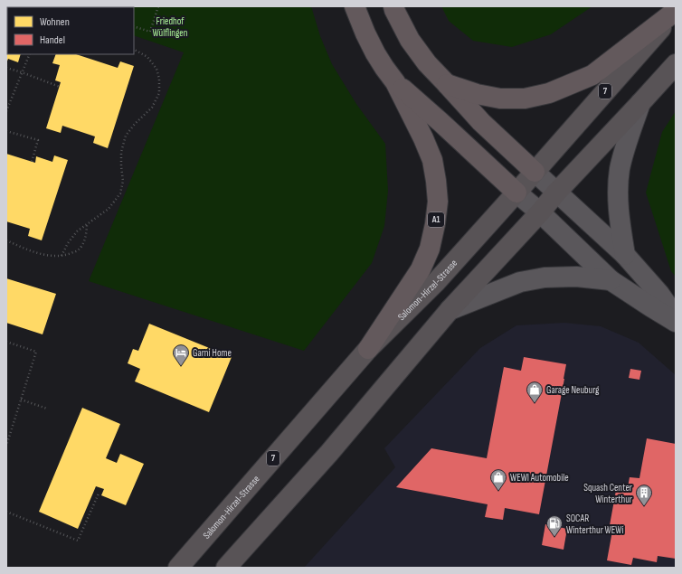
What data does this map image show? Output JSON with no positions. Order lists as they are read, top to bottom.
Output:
{
  "streets": {
    "highway": ["A1"],
    "main road": ["7", "Salomon-Hirzel-Strasse"]
  },
  "crossings": [
    ["A1", "Salomon-Hirzel-Strasse"]
  ],
  "parks": ["Friedhof Wülflingen"],
  "places": {
    "hotel": ["Garni Home"],
    "shop": ["Garage Neuburg", "WEWI Automobile"],
    "building": ["Squash Center Winterthur"],
    "fuel station": ["SOCAR Winterthur WEWi"]
  },
  "legend": ["Wohnen", "Handel"]
}
